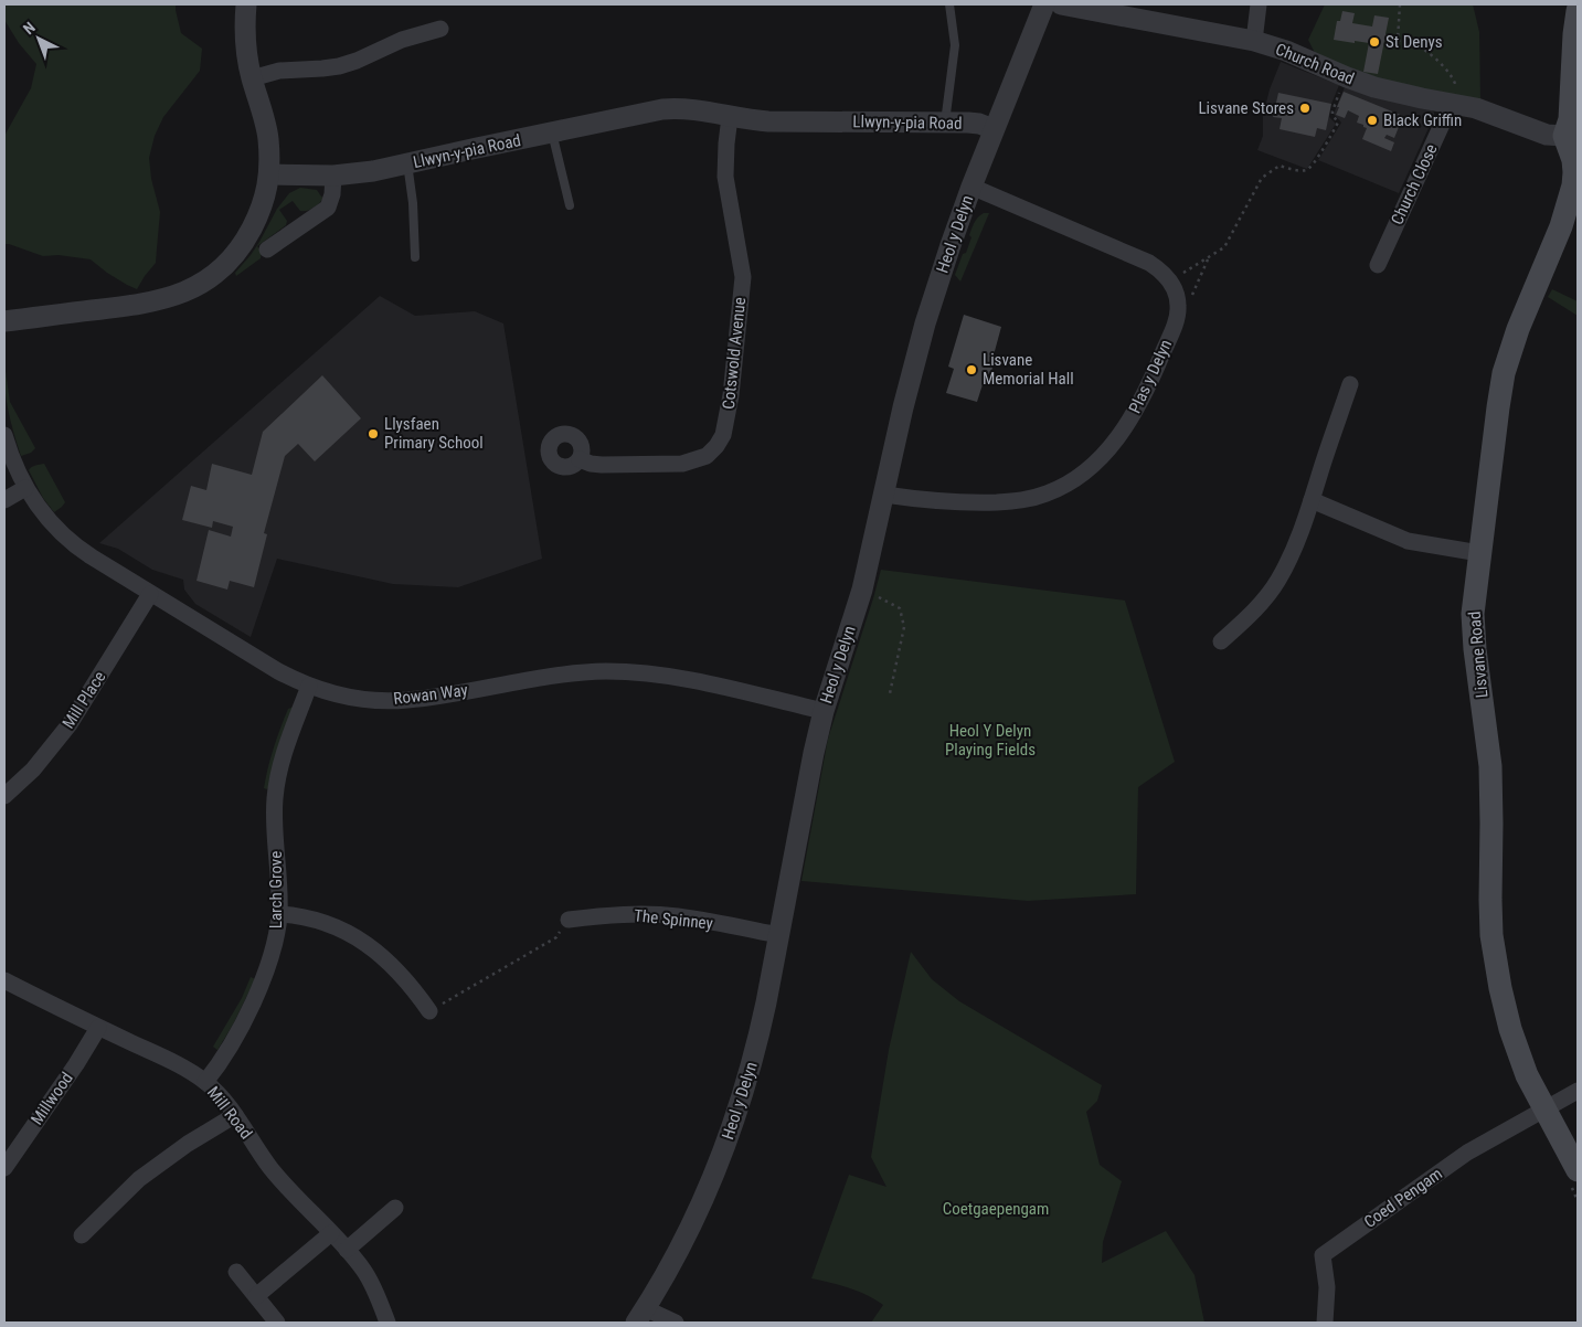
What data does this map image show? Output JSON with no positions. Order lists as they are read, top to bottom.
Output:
{
  "streets": {
    "main road": ["Lisvane Road"],
    "street": [
      "Church Road",
      "Llwyn-y-pia Road",
      "Church Close",
      "Heol y Delyn",
      "Cotswold Avenue",
      "Plas y Delyn",
      "Rowan Way",
      "Mill Place",
      "Larch Grove",
      "The Spinney",
      "Millwood",
      "Mill Road",
      "Coed Pengam"
    ]
  },
  "crossings": [
    ["Church Road", "Church Close"],
    ["Church Road", "Lisvane Road"],
    ["Llwyn-y-pia Road", "Heol y Delyn"],
    ["Llwyn-y-pia Road", "Cotswold Avenue"],
    ["Heol y Delyn", "Plas y Delyn"],
    ["Heol y Delyn", "Rowan Way"],
    ["Heol y Delyn", "The Spinney"],
    ["Lisvane Road", "Coed Pengam"],
    ["Rowan Way", "Mill Place"],
    ["Rowan Way", "Larch Grove"],
    ["Larch Grove", "Mill Road"],
    ["Millwood", "Mill Road"]
  ],
  "parks": ["Heol Y Delyn Playing Fields", "Coetgaepengam"],
  "places": [
    "St Denys",
    "Lisvane Stores",
    "Black Griffin",
    "Lisvane Memorial Hall",
    "Llysfaen Primary School"
  ],
  "north": "top left"
}
